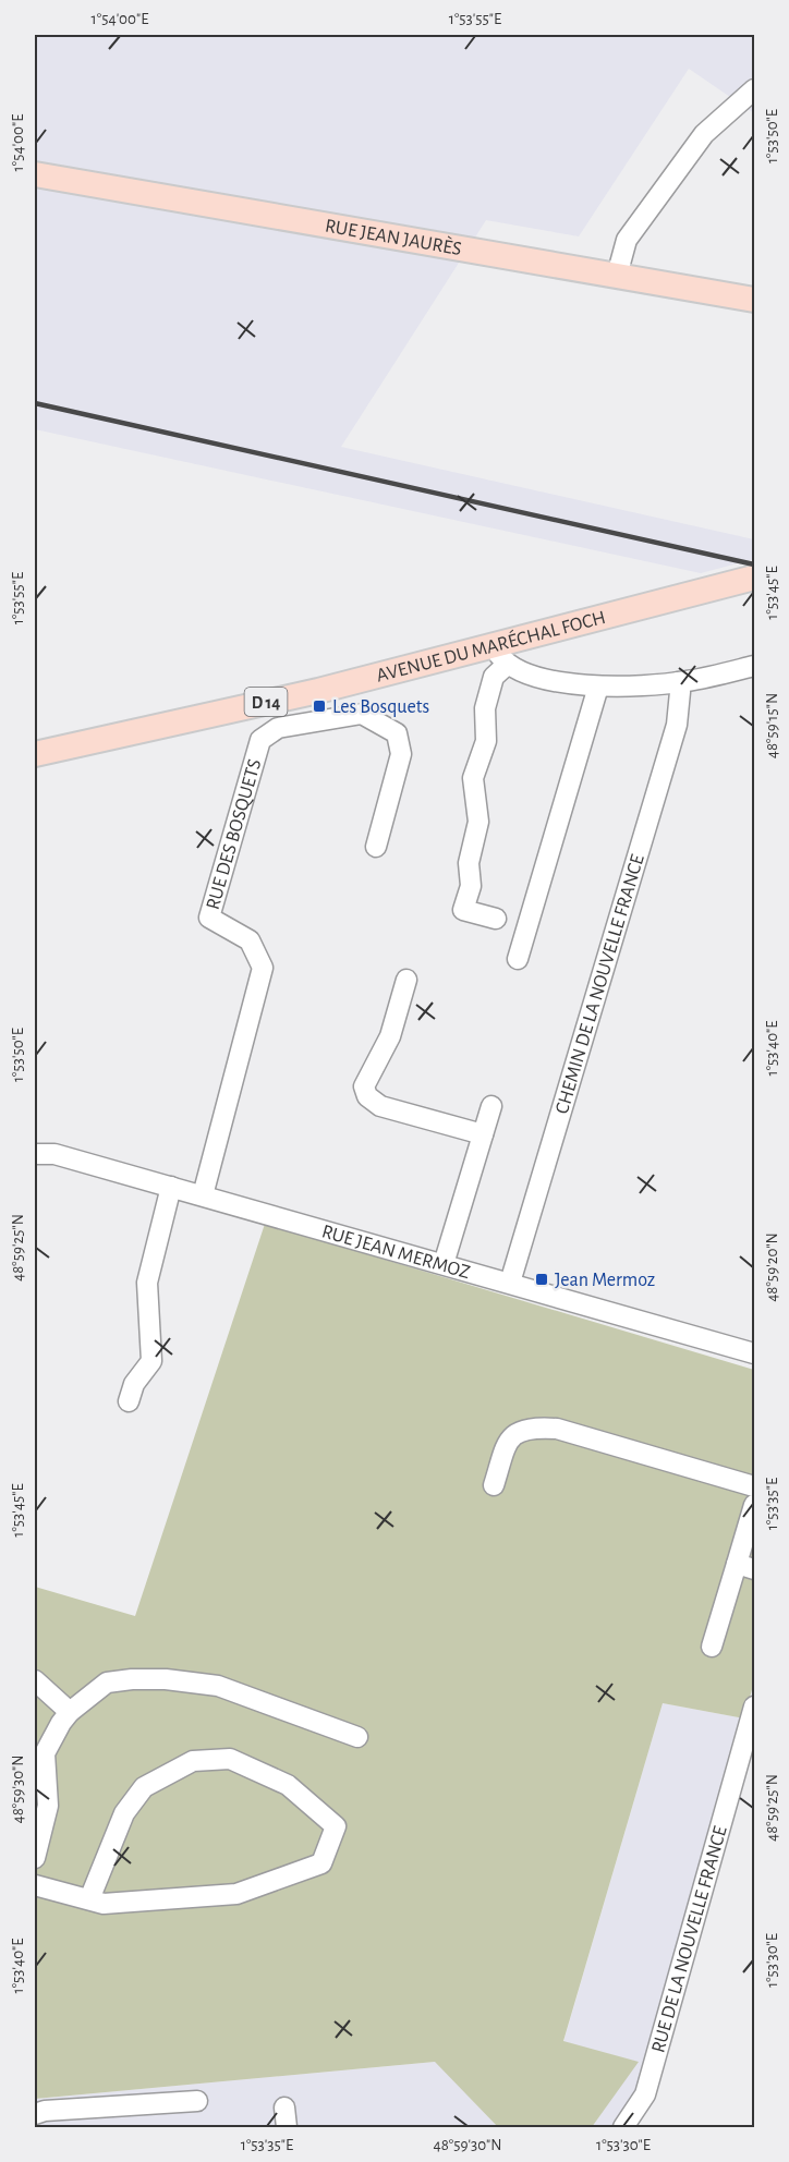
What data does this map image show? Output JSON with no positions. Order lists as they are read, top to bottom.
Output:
{
  "streets": {
    "main road": ["RUE JEAN JAURÈS", "AVENUE DU MARÉCHAL FOCH", "D 14"],
    "street": [
      "RUE DES BOSQUETS",
      "CHEMIN DE LA NOUVELLE FRANCE",
      "RUE JEAN MERMOZ",
      "RUE DE LA NOUVELLE FRANCE"
    ]
  },
  "crossings": [
    ["RUE DES BOSQUETS", "RUE JEAN MERMOZ"],
    ["CHEMIN DE LA NOUVELLE FRANCE", "RUE JEAN MERMOZ"]
  ],
  "places": {
    "transit": ["Les Bosquets", "Jean Mermoz"]
  },
  "coordinates": [
    "1°54'00\"E",
    "1°53'55\"E",
    "1°53'50\"E",
    "1°53'45\"E",
    "48°59'15\"N",
    "1°53'40\"E",
    "48°59'25\"N",
    "48°59'20\"N",
    "1°53'35\"E",
    "48°59'30\"N",
    "1°53'30\"E"
  ]
}
